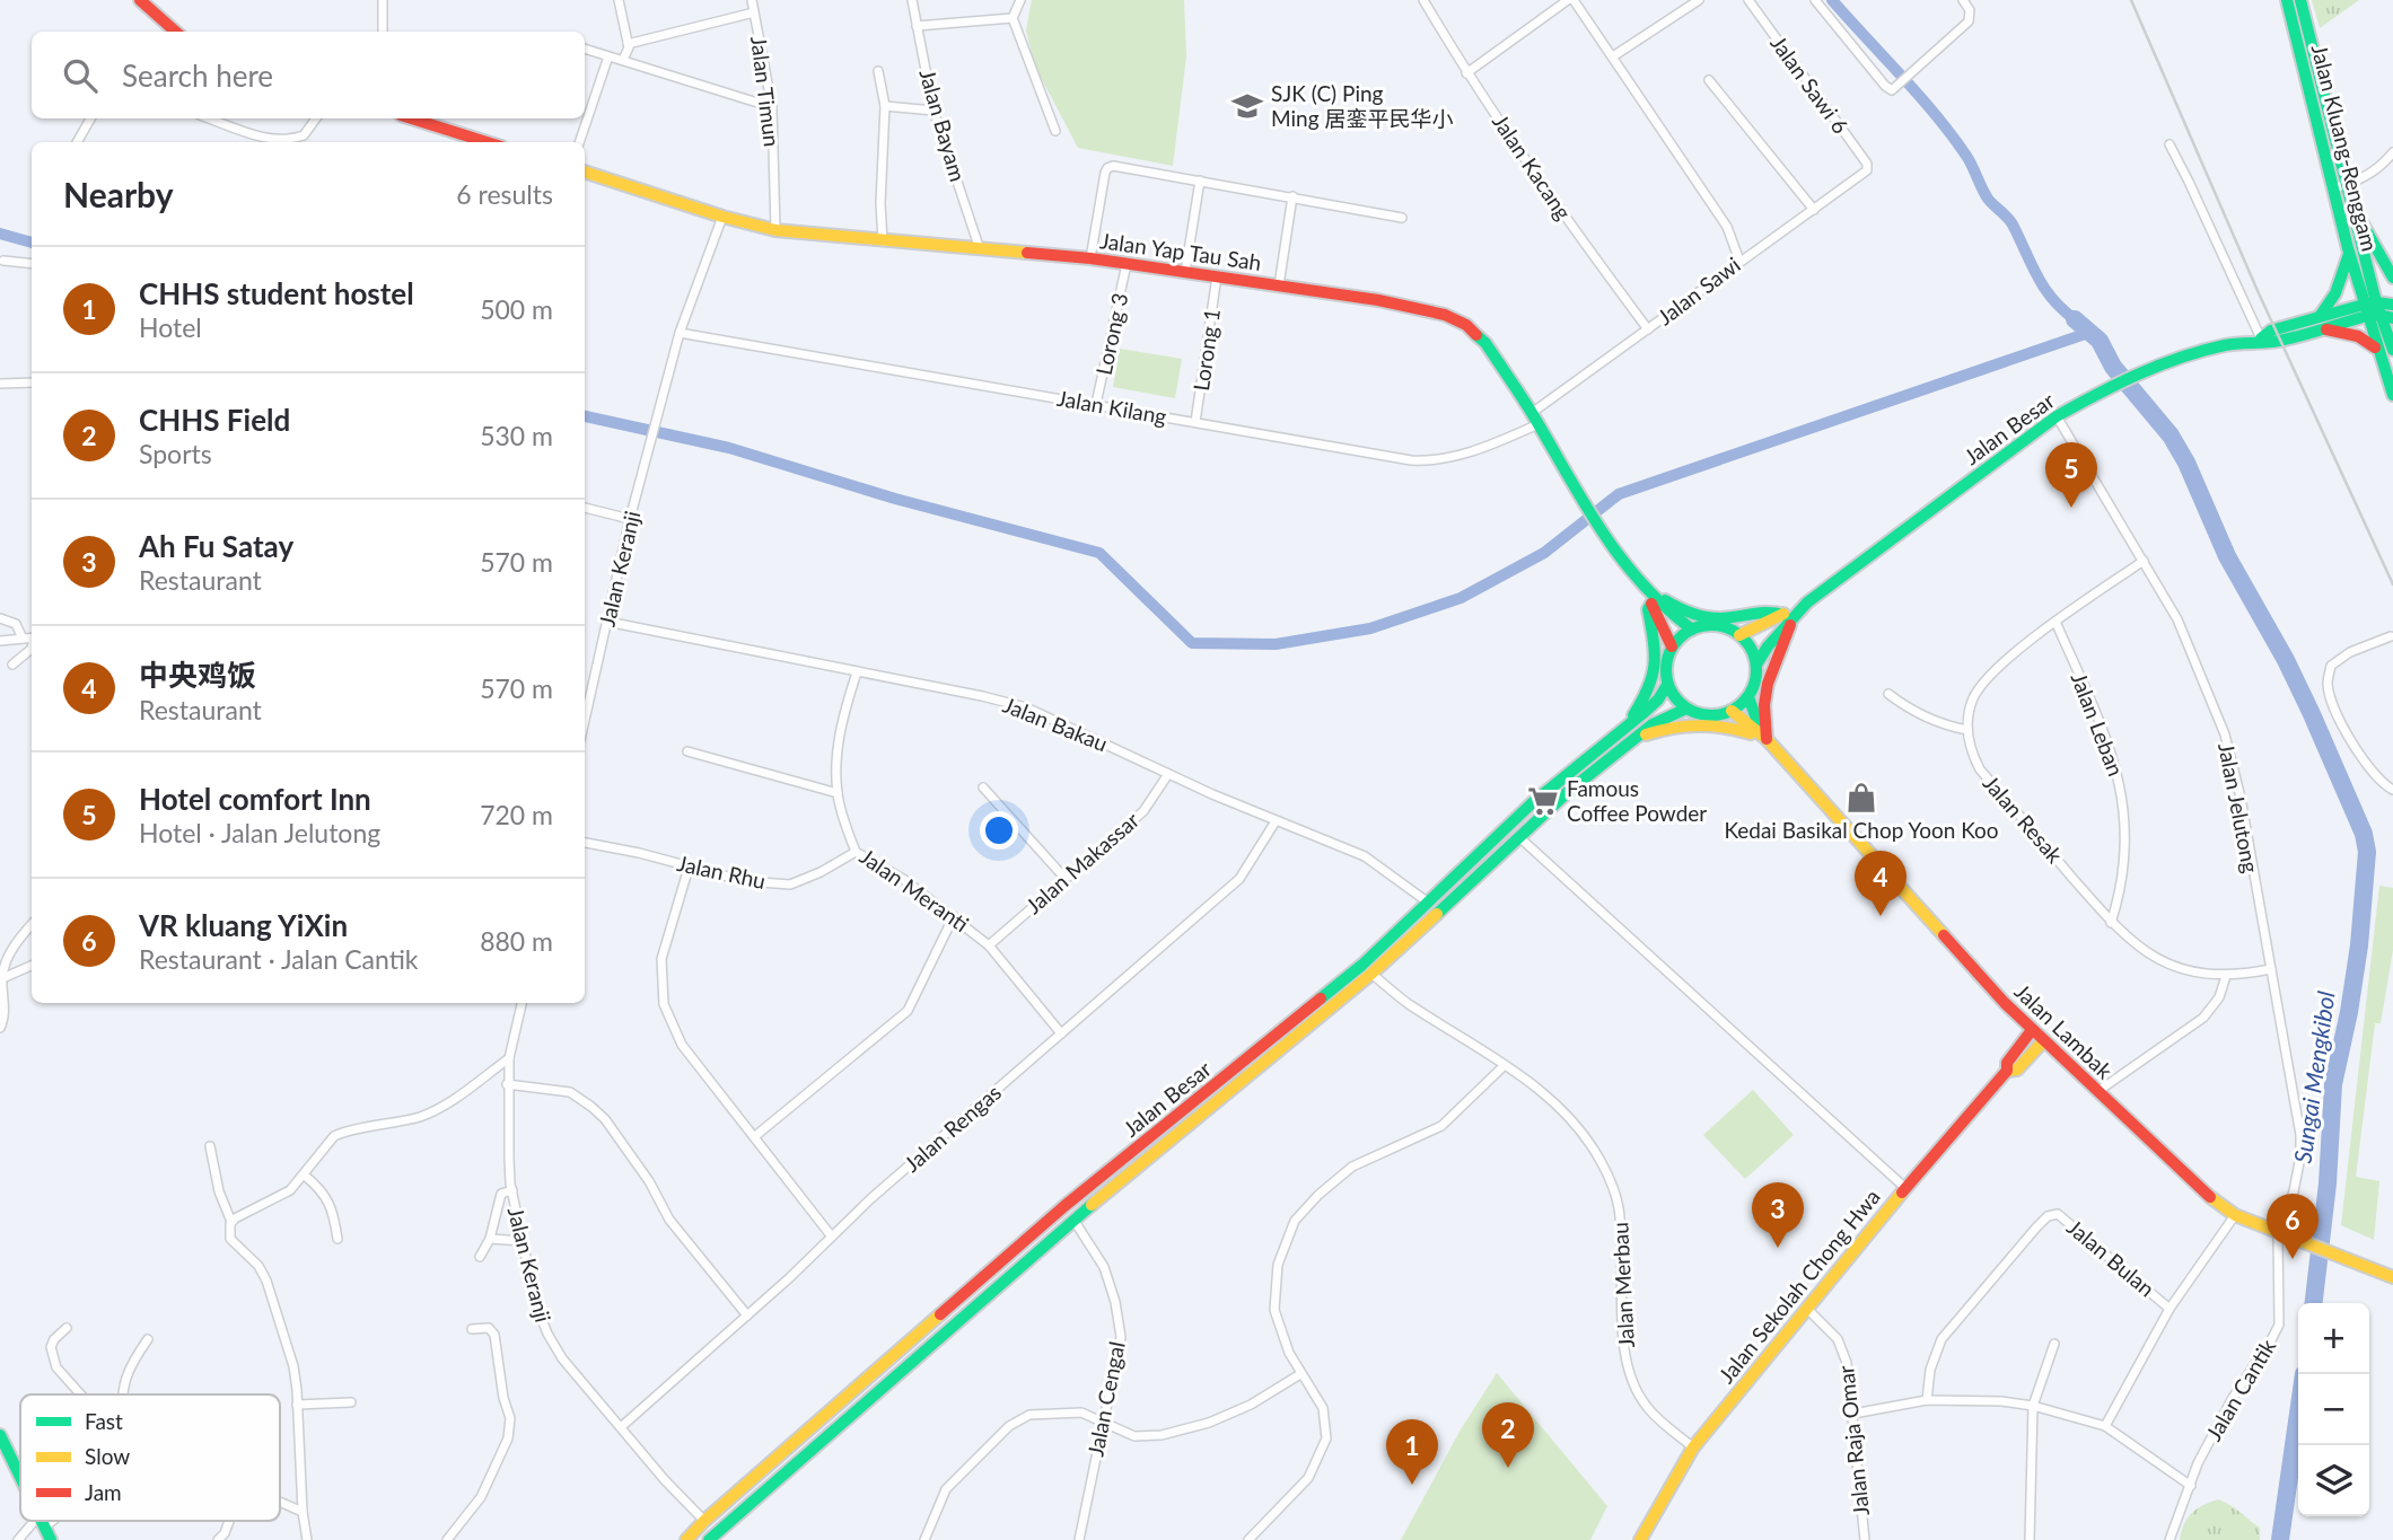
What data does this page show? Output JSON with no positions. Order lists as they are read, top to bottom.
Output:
{
  "streets": {
    "main road": [
      "Jalan Kluang-Renggam",
      "Jalan Yap Tau Sah",
      "Jalan Besar",
      "Jalan Lambak",
      "Jalan Sekolah Chong Hwa"
    ],
    "street": [
      "Jalan Sawi 6",
      "Jalan Timun",
      "Jalan Bayam",
      "Jalan Kacang",
      "Jalan Sawi",
      "Lorong 3",
      "Lorong 1",
      "Jalan Kilang",
      "Jalan Keranji",
      "Jalan Bakau",
      "Jalan Leban",
      "Jalan Jelutong",
      "Jalan Resak",
      "Jalan Makassar",
      "Jalan Rhu",
      "Jalan Meranti",
      "Jalan Rengas",
      "Jalan Bulan",
      "Jalan Merbau",
      "Jalan Cantik",
      "Jalan Cengal",
      "Jalan Raja Omar"
    ]
  },
  "crossings": [
    ["Jalan Sawi 6", "Jalan Sawi"],
    ["Jalan Timun", "Jalan Yap Tau Sah"],
    ["Jalan Bayam", "Jalan Yap Tau Sah"],
    ["Jalan Kluang-Renggam", "Jalan Besar"],
    ["Jalan Kacang", "Jalan Sawi"],
    ["Jalan Yap Tau Sah", "Jalan Sawi"],
    ["Jalan Yap Tau Sah", "Lorong 3"],
    ["Jalan Yap Tau Sah", "Lorong 1"],
    ["Jalan Yap Tau Sah", "Jalan Kilang"],
    ["Jalan Yap Tau Sah", "Jalan Besar"],
    ["Lorong 3", "Jalan Kilang"],
    ["Lorong 1", "Jalan Kilang"],
    ["Jalan Kilang", "Jalan Keranji"],
    ["Jalan Besar", "Jalan Keranji"],
    ["Jalan Besar", "Jalan Bakau"],
    ["Jalan Besar", "Jalan Jelutong"],
    ["Jalan Besar", "Jalan Merbau"],
    ["Jalan Besar", "Jalan Cengal"],
    ["Jalan Keranji", "Jalan Bakau"],
    ["Jalan Keranji", "Jalan Rengas"],
    ["Jalan Bakau", "Jalan Makassar"],
    ["Jalan Bakau", "Jalan Meranti"],
    ["Jalan Bakau", "Jalan Rengas"],
    ["Jalan Leban", "Jalan Resak"],
    ["Jalan Jelutong", "Jalan Resak"],
    ["Jalan Jelutong", "Jalan Lambak"],
    ["Jalan Jelutong", "Jalan Cantik"],
    ["Jalan Makassar", "Jalan Meranti"],
    ["Jalan Rhu", "Jalan Meranti"],
    ["Jalan Meranti", "Jalan Rengas"],
    ["Jalan Lambak", "Jalan Sekolah Chong Hwa"],
    ["Jalan Lambak", "Jalan Cantik"],
    ["Jalan Merbau", "Jalan Sekolah Chong Hwa"],
    ["Jalan Sekolah Chong Hwa", "Jalan Raja Omar"]
  ],
  "water": ["Sungai Mengkibol"],
  "places": {
    "school or university": ["SJK (C) Ping Ming 居銮平民华小"],
    "shop": ["Kedai Basikal Chop Yoon Koo"],
    "supermarket": ["Famous Coffee Powder"]
  },
  "legend": ["Fast", "Slow", "Jam"],
  "page": {
    "search": "Search here",
    "heading": ["Nearby", "6 results"],
    "list": [
      {
        "mark": "1",
        "name": "CHHS student hostel",
        "note": "Hotel",
        "value": "500 m"
      },
      {
        "mark": "2",
        "name": "CHHS Field",
        "note": "Sports",
        "value": "530 m"
      },
      {
        "mark": "3",
        "name": "Ah Fu Satay",
        "note": "Restaurant",
        "value": "570 m"
      },
      {
        "mark": "4",
        "name": "中央鸡饭",
        "note": "Restaurant",
        "value": "570 m"
      },
      {
        "mark": "5",
        "name": "Hotel comfort Inn",
        "note": "Hotel · Jalan Jelutong",
        "value": "720 m"
      },
      {
        "mark": "6",
        "name": "VR kluang YiXin",
        "note": "Restaurant · Jalan Cantik",
        "value": "880 m"
      }
    ],
    "pins": [
      "5",
      "4",
      "3",
      "6",
      "2",
      "1"
    ],
    "map_buttons": ["+", "−"]
  }
}
